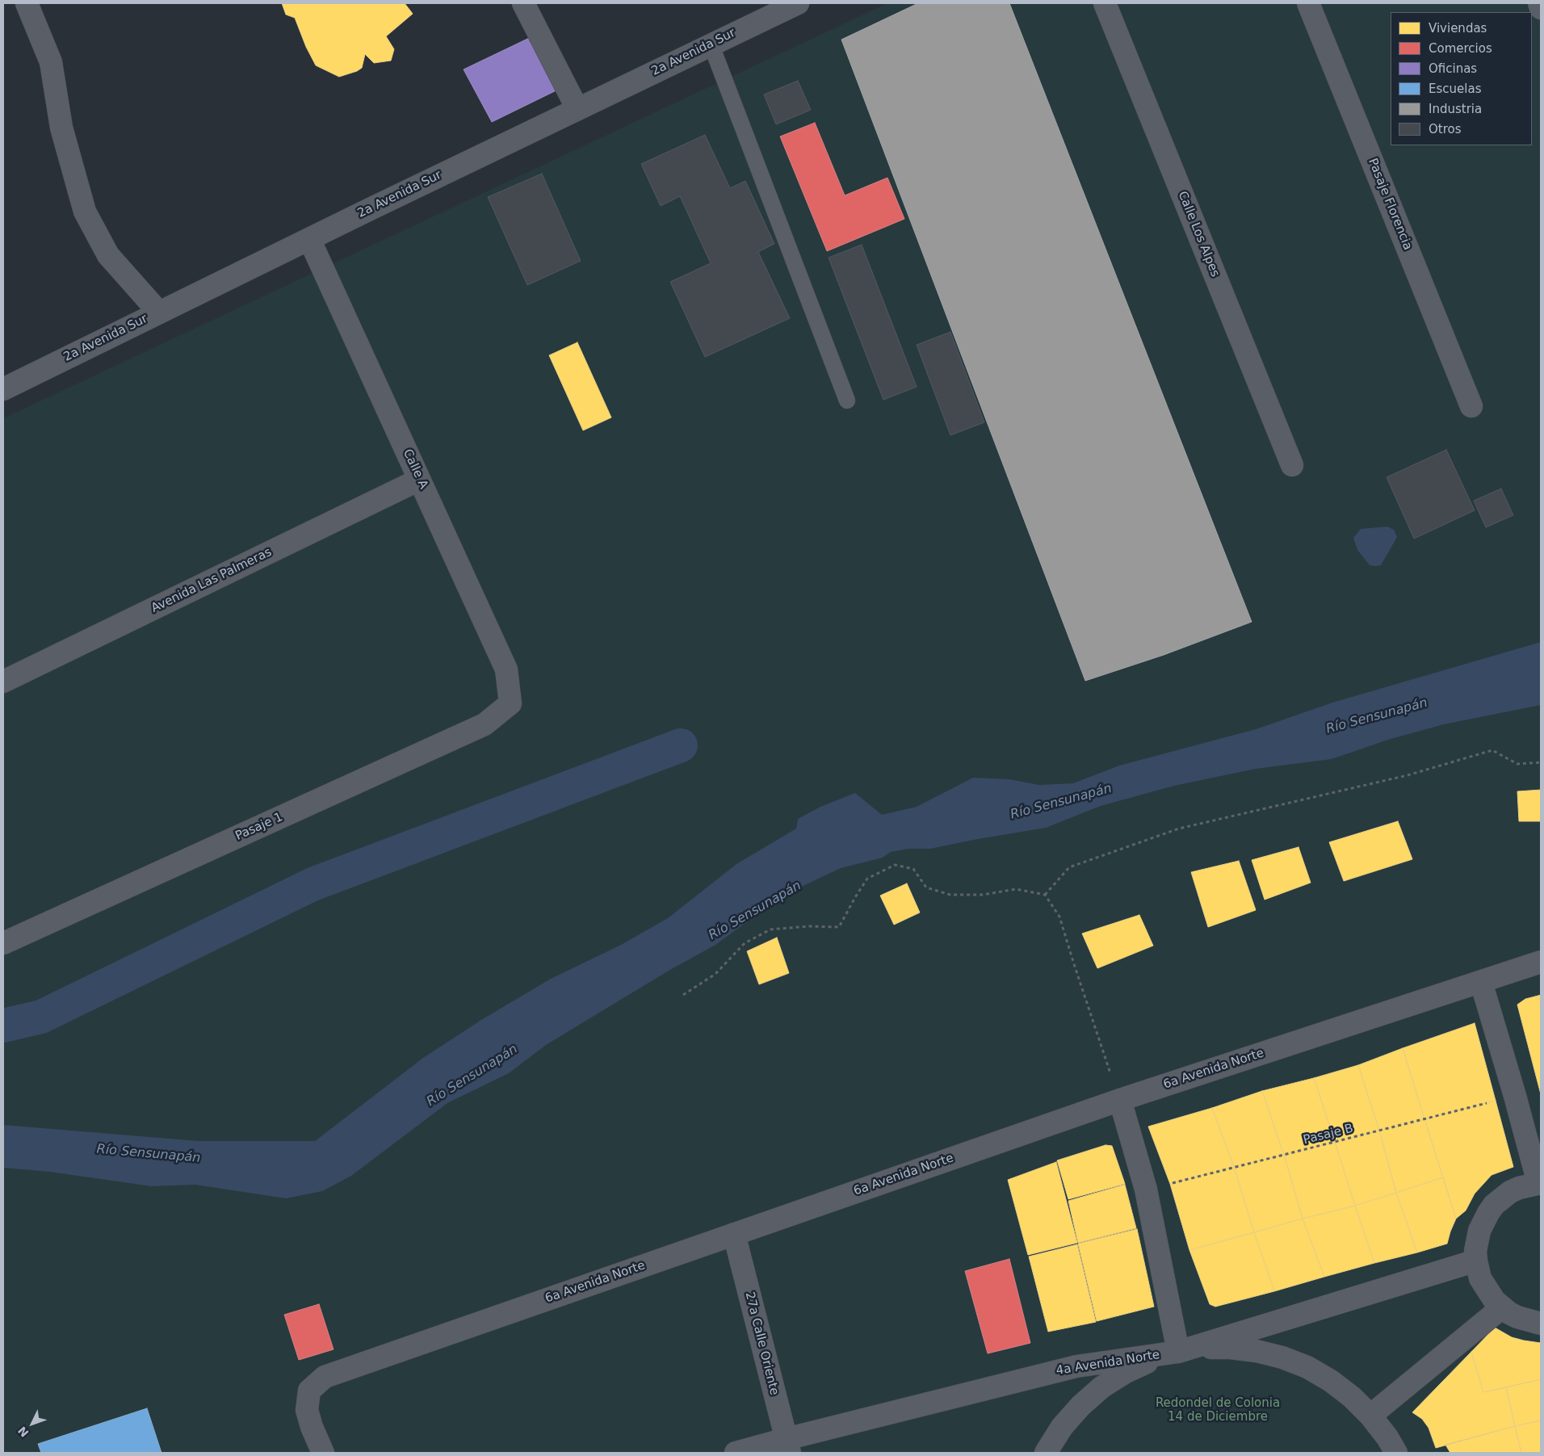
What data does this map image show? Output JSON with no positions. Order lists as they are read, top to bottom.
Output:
{
  "streets": {
    "street": [
      "2a Avenida Sur",
      "Pasaje Florencia",
      "Calle Los Alpes",
      "Calle A",
      "Avenida Las Palmeras",
      "Pasaje 1",
      "6a Avenida Norte",
      "27a Calle Oriente",
      "4a Avenida Norte"
    ],
    "path": ["Pasaje B"]
  },
  "crossings": [
    ["2a Avenida Sur", "Calle A"],
    ["Calle A", "Avenida Las Palmeras"],
    ["Calle A", "Pasaje 1"],
    ["6a Avenida Norte", "27a Calle Oriente"],
    ["27a Calle Oriente", "4a Avenida Norte"]
  ],
  "water": ["Río Sensunapán"],
  "parks": ["Redondel de Colonia 14 de Diciembre"],
  "legend": [
    "Viviendas",
    "Comercios",
    "Oficinas",
    "Escuelas",
    "Industria",
    "Otros"
  ],
  "north": "bottom left"
}
